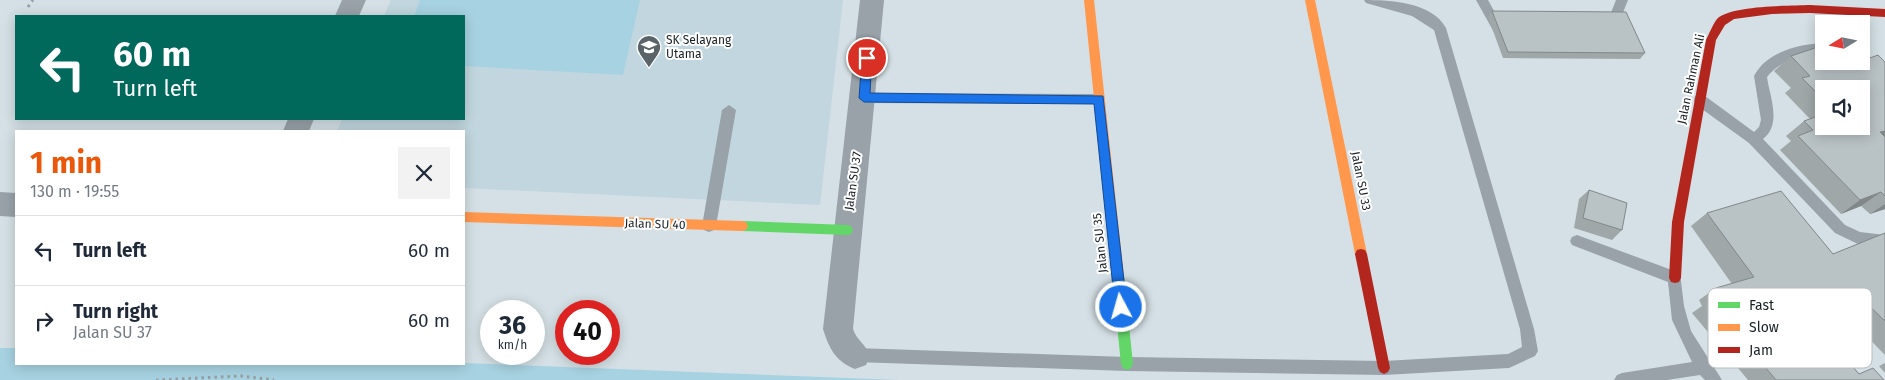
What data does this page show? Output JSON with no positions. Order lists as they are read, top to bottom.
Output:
{
  "streets": {
    "street": [
      "Jalan Rahman Ali",
      "Jalan SU 37",
      "Jalan SU 33",
      "Jalan SU 40",
      "Jalan SU 35"
    ]
  },
  "crossings": [
    ["Jalan SU 37", "Jalan SU 40"]
  ],
  "places": {
    "school or university": ["SK Selayang Utama"]
  },
  "legend": ["Fast", "Slow", "Jam"],
  "north": "left",
  "page": {
    "turn": ["60 m", "Turn left"],
    "heading": ["1 min", "130 m · 19:55"],
    "list": [
      {
        "name": "Turn left",
        "value": "60 m"
      },
      {
        "name": "Turn right",
        "note": "Jalan SU 37",
        "value": "60 m"
      }
    ],
    "speed": "36 km/h",
    "limit": "40"
  }
}
